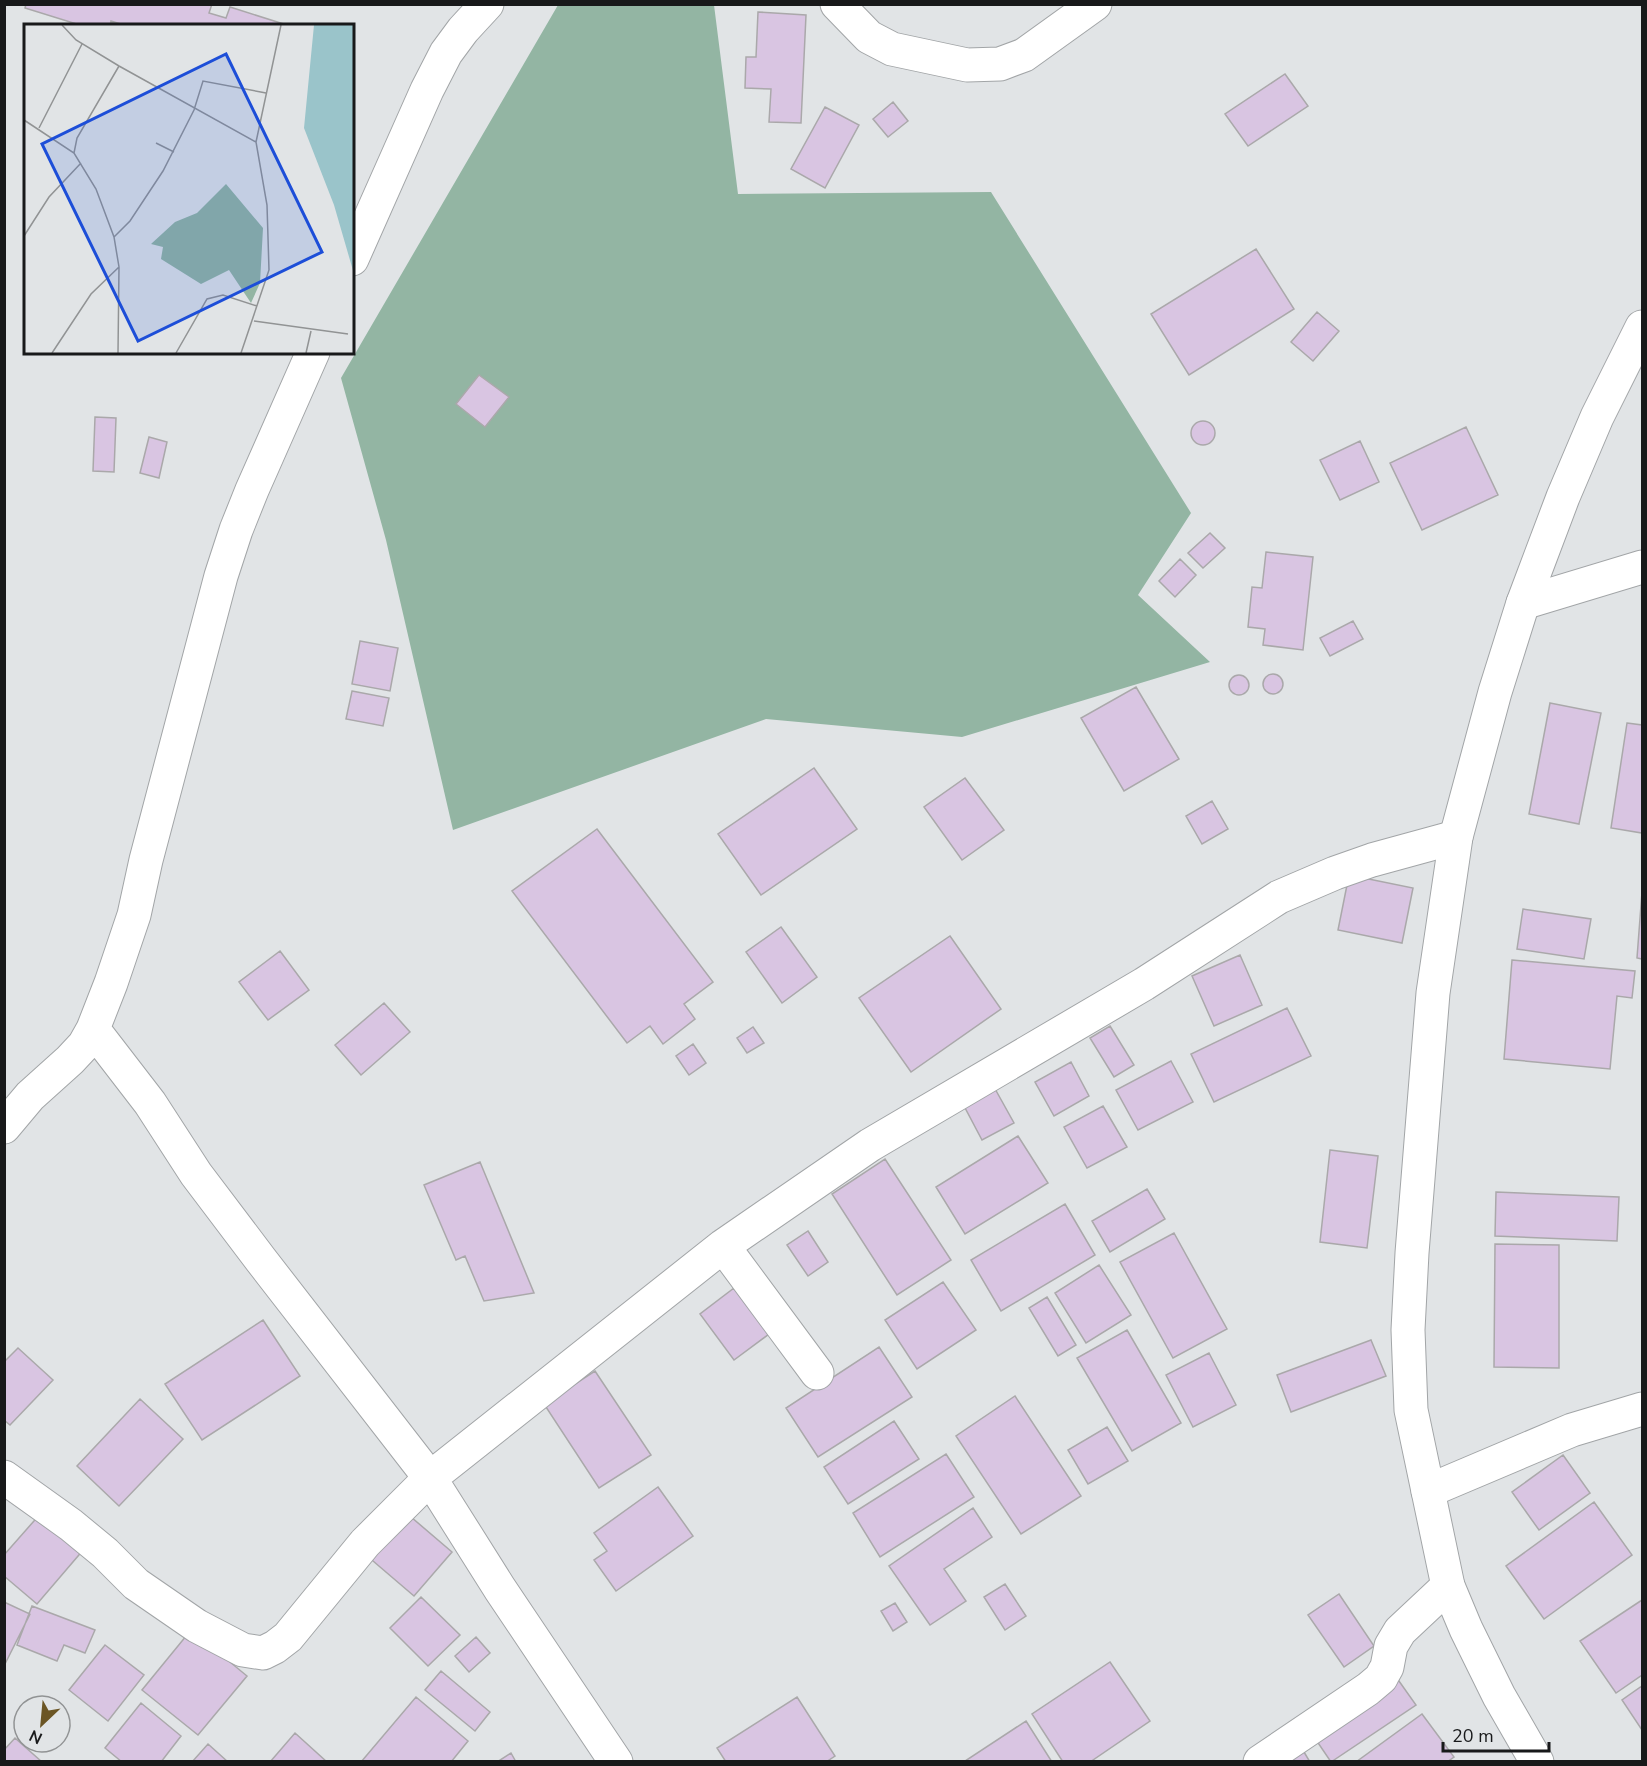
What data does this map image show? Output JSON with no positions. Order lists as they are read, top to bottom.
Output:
{
  "scale_bar": "20 m",
  "north": "bottom left"
}
